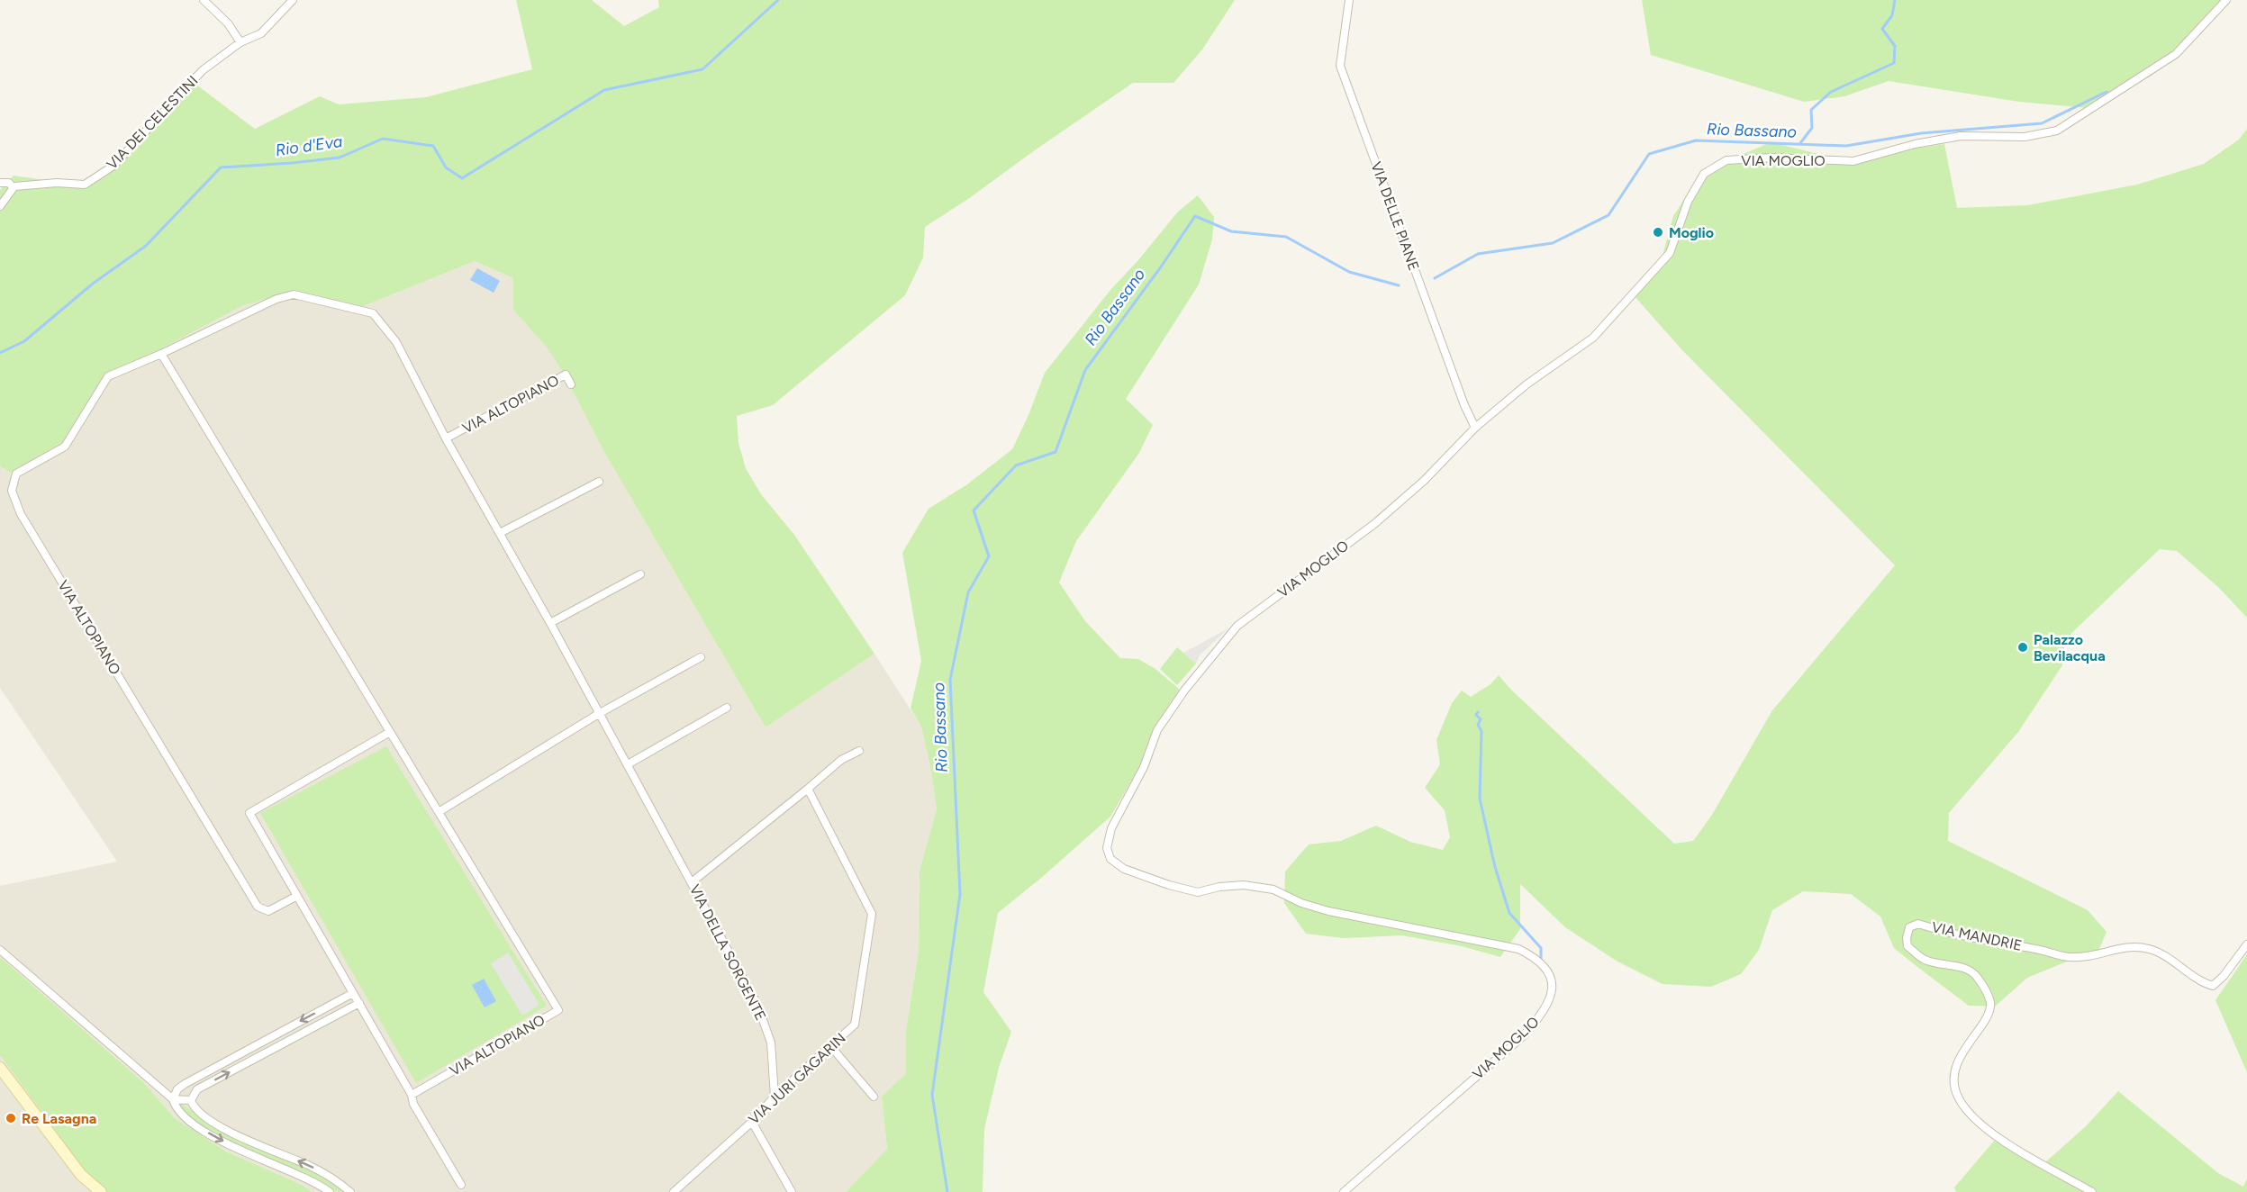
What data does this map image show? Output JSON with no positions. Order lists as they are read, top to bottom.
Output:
{
  "streets": {
    "street": [
      "VIA DEI CELESTINI",
      "VIA MOGLIO",
      "VIA DELLE PIANE",
      "VIA ALTOPIANO",
      "VIA MANDRIE",
      "VIA DELLA SORGENTE",
      "VIA JURI GAGARIN"
    ]
  },
  "crossings": [
    ["VIA MOGLIO", "VIA DELLE PIANE"],
    ["VIA ALTOPIANO", "VIA DELLA SORGENTE"],
    ["VIA DELLA SORGENTE", "VIA JURI GAGARIN"]
  ],
  "water": ["Rio Bassano", "Rio d'Eva"],
  "places": ["Moglio", "Palazzo Bevilacqua", "Re Lasagna"]
}
